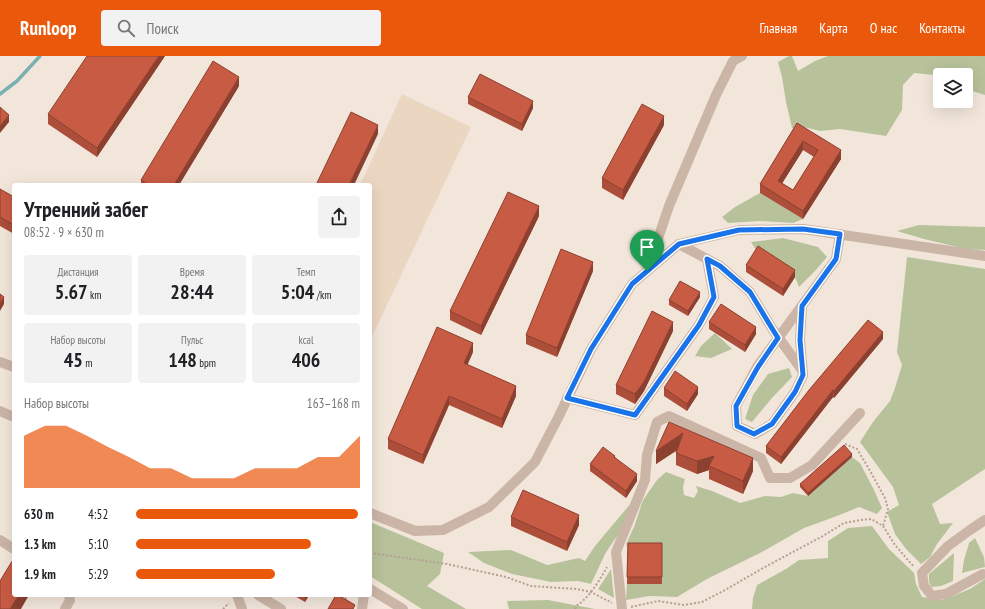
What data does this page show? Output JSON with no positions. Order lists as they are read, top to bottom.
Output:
{
  "page": {
    "header": "Runloop",
    "search": "Поиск",
    "nav": [
      "Главная",
      "Карта",
      "О нас",
      "Контакты"
    ],
    "heading": ["Утренний забег", "08:52 · 9 × 630 m"],
    "stats": [
      ["Дистанция", "5.67 km"],
      ["Время", "28:44"],
      ["Темп", "5:04 /km"],
      ["Набор высоты", "45 m"],
      ["Пульс", "148 bpm"],
      ["kcal", "406"]
    ],
    "chart": ["Набор высоты", "163–168 m"],
    "list": [
      {
        "name": "630 m",
        "note": "4:52"
      },
      {
        "name": "1.3 km",
        "note": "5:10"
      },
      {
        "name": "1.9 km",
        "note": "5:29"
      }
    ]
  }
}
